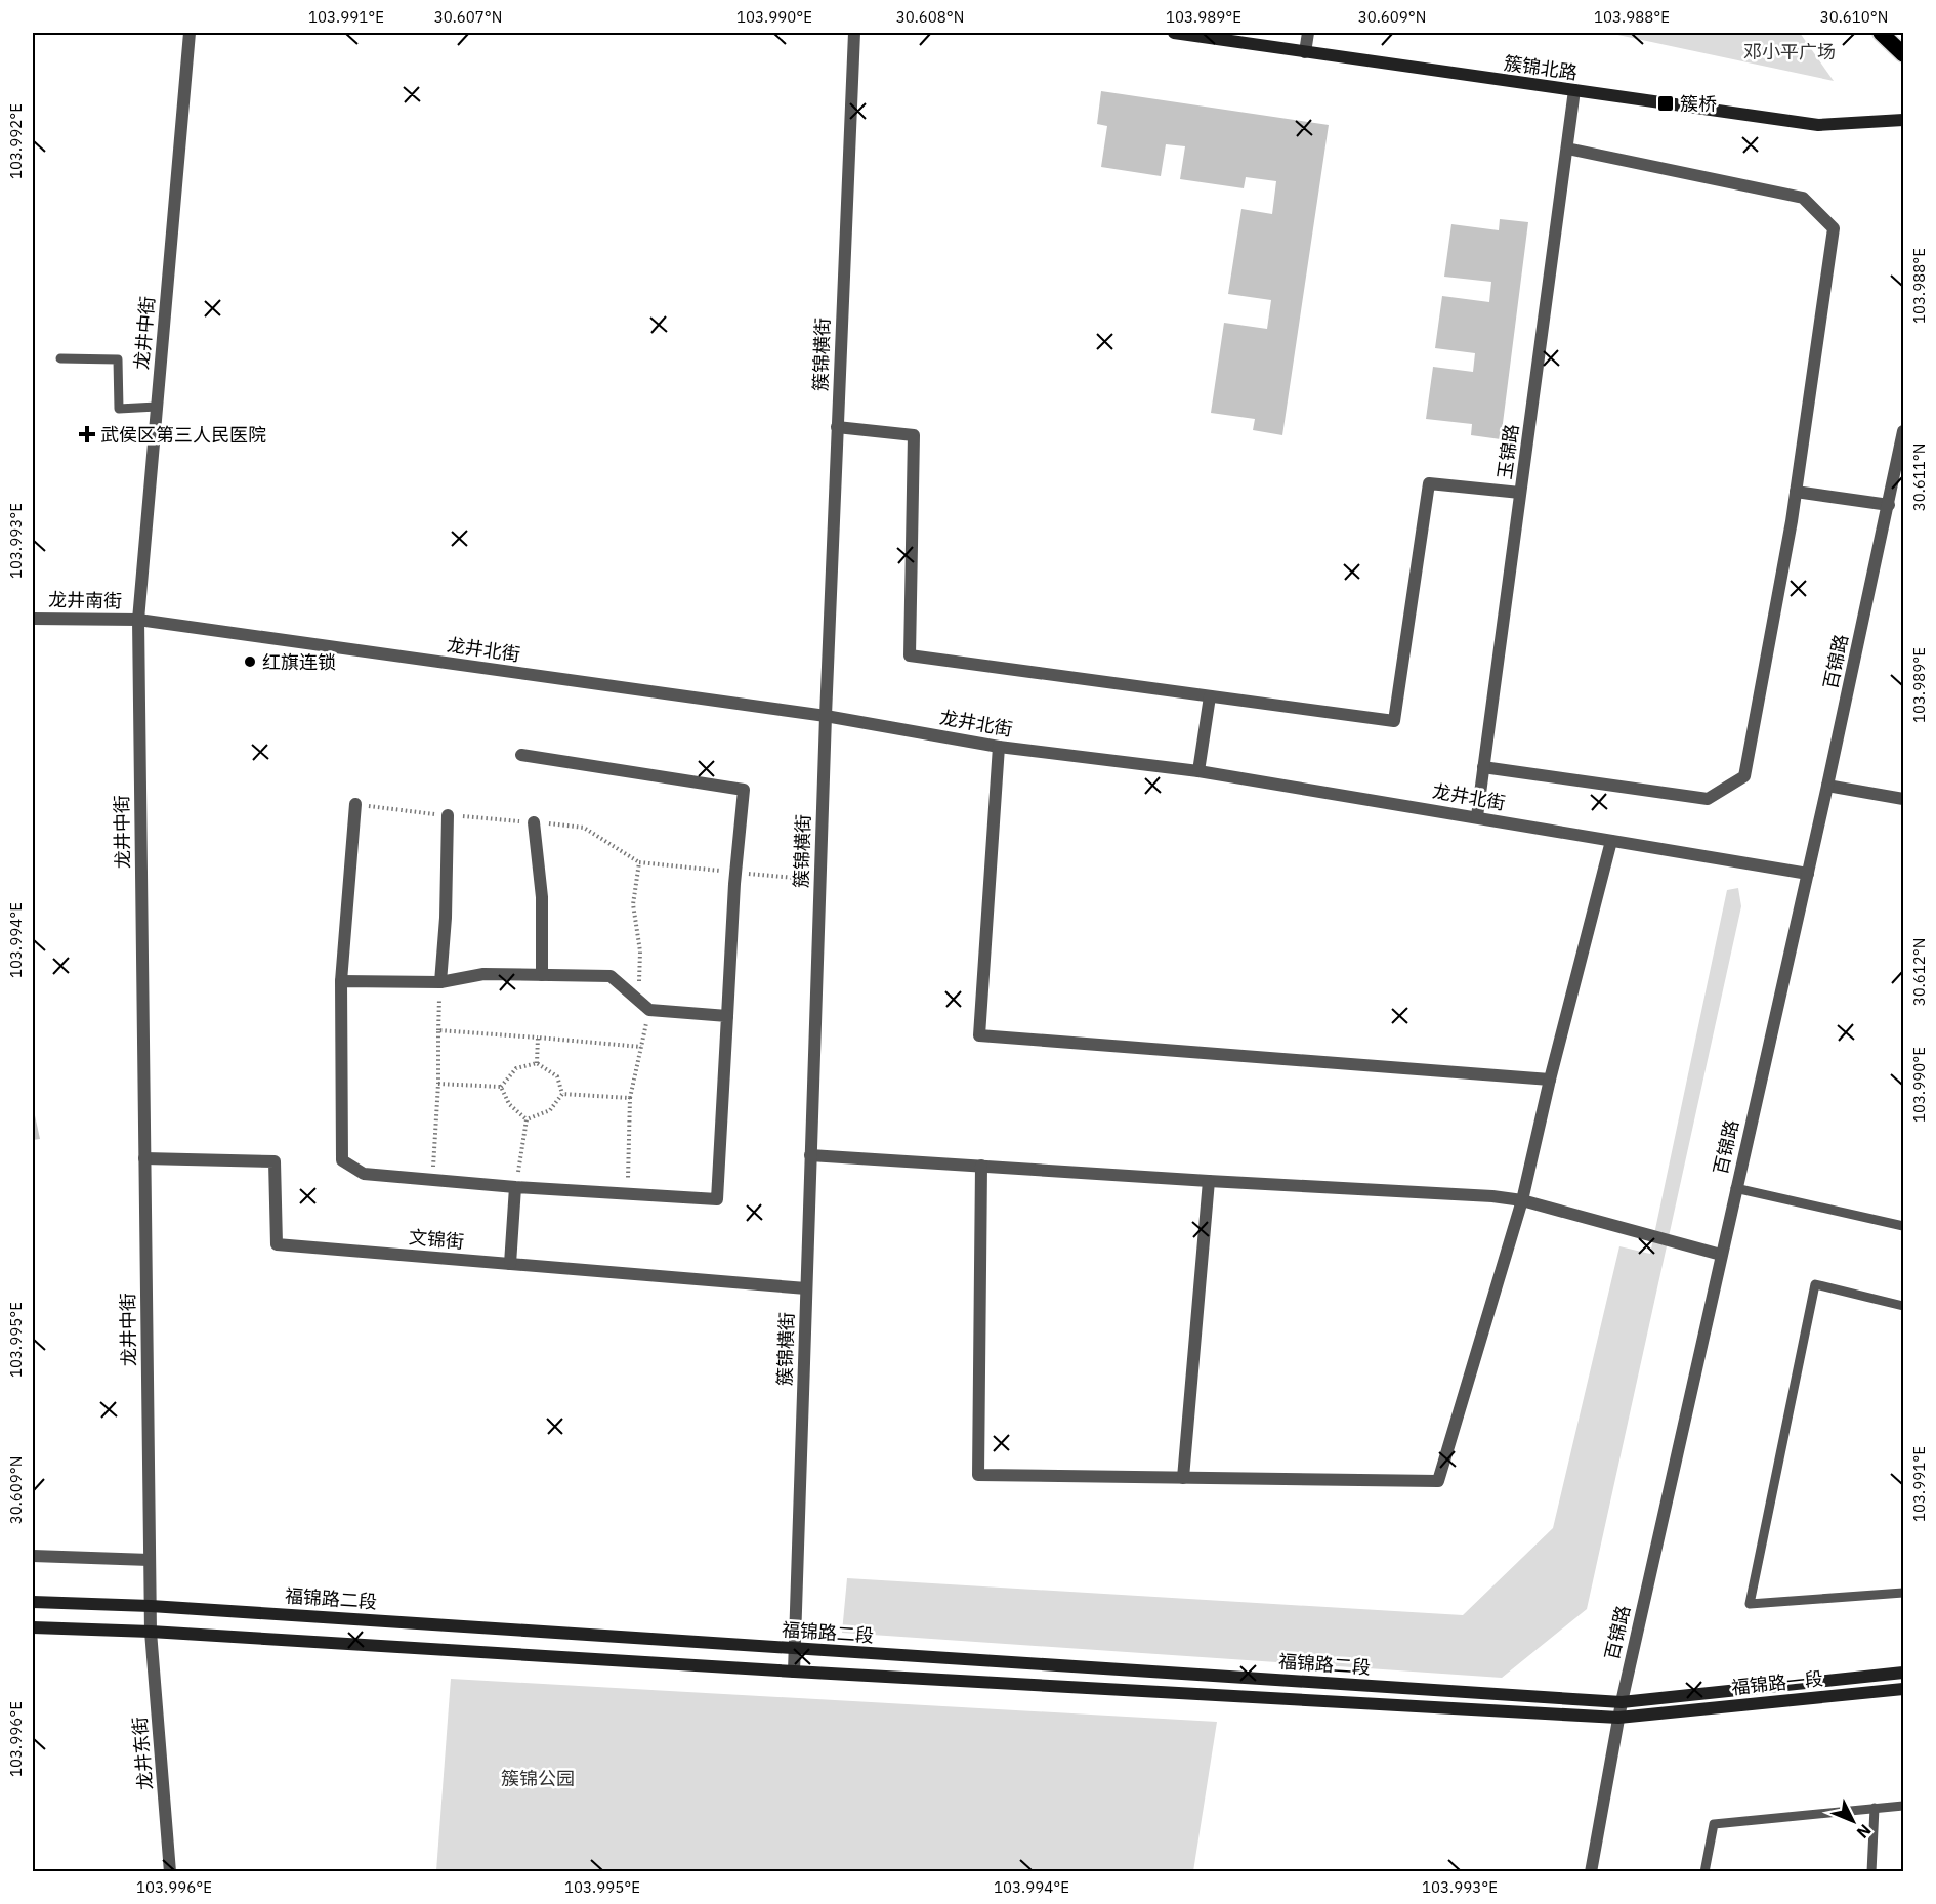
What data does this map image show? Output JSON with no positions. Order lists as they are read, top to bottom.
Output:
{
  "streets": {
    "street": [
      "簇锦北路",
      "龙井中街",
      "簇锦横街",
      "玉锦路",
      "龙井南街",
      "龙井北街",
      "百锦路",
      "文锦街",
      "福锦路二段",
      "福锦路一段",
      "龙井东街"
    ]
  },
  "crossings": [
    ["簇锦北路", "玉锦路"],
    ["龙井中街", "龙井南街"],
    ["龙井中街", "龙井北街"],
    ["龙井中街", "文锦街"],
    ["龙井中街", "福锦路二段"],
    ["龙井中街", "龙井东街"],
    ["簇锦横街", "龙井北街"],
    ["簇锦横街", "文锦街"],
    ["簇锦横街", "福锦路二段"],
    ["玉锦路", "龙井北街"],
    ["龙井南街", "龙井北街"],
    ["龙井北街", "百锦路"],
    ["百锦路", "福锦路二段"],
    ["百锦路", "福锦路一段"],
    ["福锦路二段", "福锦路一段"],
    ["福锦路二段", "龙井东街"]
  ],
  "parks": ["邓小平广场", "簇锦公园"],
  "places": {
    "transit": ["簇桥"],
    "health": ["武侯区第三人民医院"],
    "other": ["红旗连锁"]
  },
  "north": "bottom right",
  "coordinates": [
    "103.991°E",
    "30.607°N",
    "103.990°E",
    "30.608°N",
    "103.989°E",
    "30.609°N",
    "103.988°E",
    "30.610°N",
    "103.992°E",
    "30.611°N",
    "103.993°E",
    "103.994°E",
    "30.612°N",
    "103.995°E",
    "103.996°E"
  ]
}
